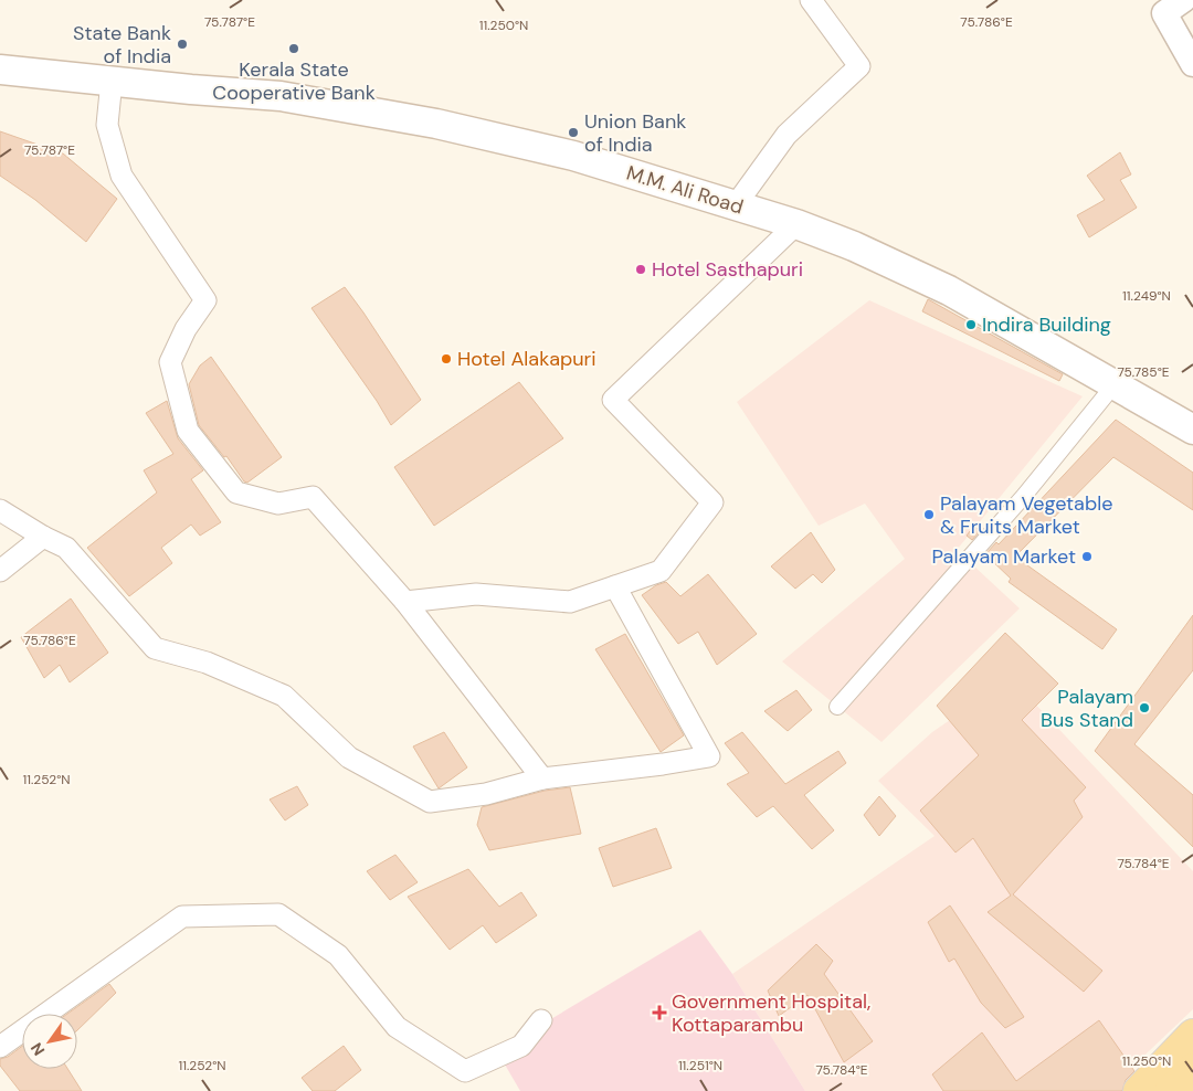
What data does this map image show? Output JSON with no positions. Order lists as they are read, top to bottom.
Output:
{
  "streets": {
    "main road": ["M.M. Ali Road"]
  },
  "places": {
    "other": [
      "State Bank of India",
      "Kerala State Cooperative Bank",
      "Union Bank of India",
      "Hotel Sasthapuri",
      "Indira Building",
      "Hotel Alakapuri",
      "Palayam Vegetable & Fruits Market",
      "Palayam Market",
      "Palayam Bus Stand"
    ],
    "health": ["Government Hospital, Kottaparambu"]
  },
  "north": "bottom left",
  "coordinates": [
    "75.787°E",
    "75.786°E",
    "11.250°N",
    "11.249°N",
    "75.785°E",
    "11.252°N",
    "75.784°E",
    "11.251°N"
  ]
}
